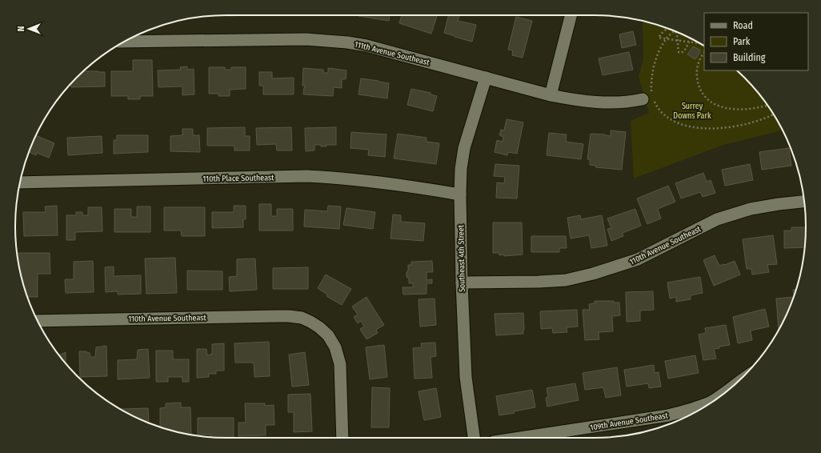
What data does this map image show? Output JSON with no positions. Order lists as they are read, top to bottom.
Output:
{
  "streets": {
    "street": [
      "111th Avenue Southeast",
      "110th Place Southeast",
      "110th Avenue Southeast",
      "Southeast 4th Street",
      "109th Avenue Southeast"
    ]
  },
  "crossings": [
    ["111th Avenue Southeast", "Southeast 4th Street"],
    ["110th Place Southeast", "Southeast 4th Street"],
    ["110th Avenue Southeast", "Southeast 4th Street"]
  ],
  "parks": ["Surrey Downs Park"],
  "legend": ["Road", "Park", "Building"],
  "north": "left"
}
